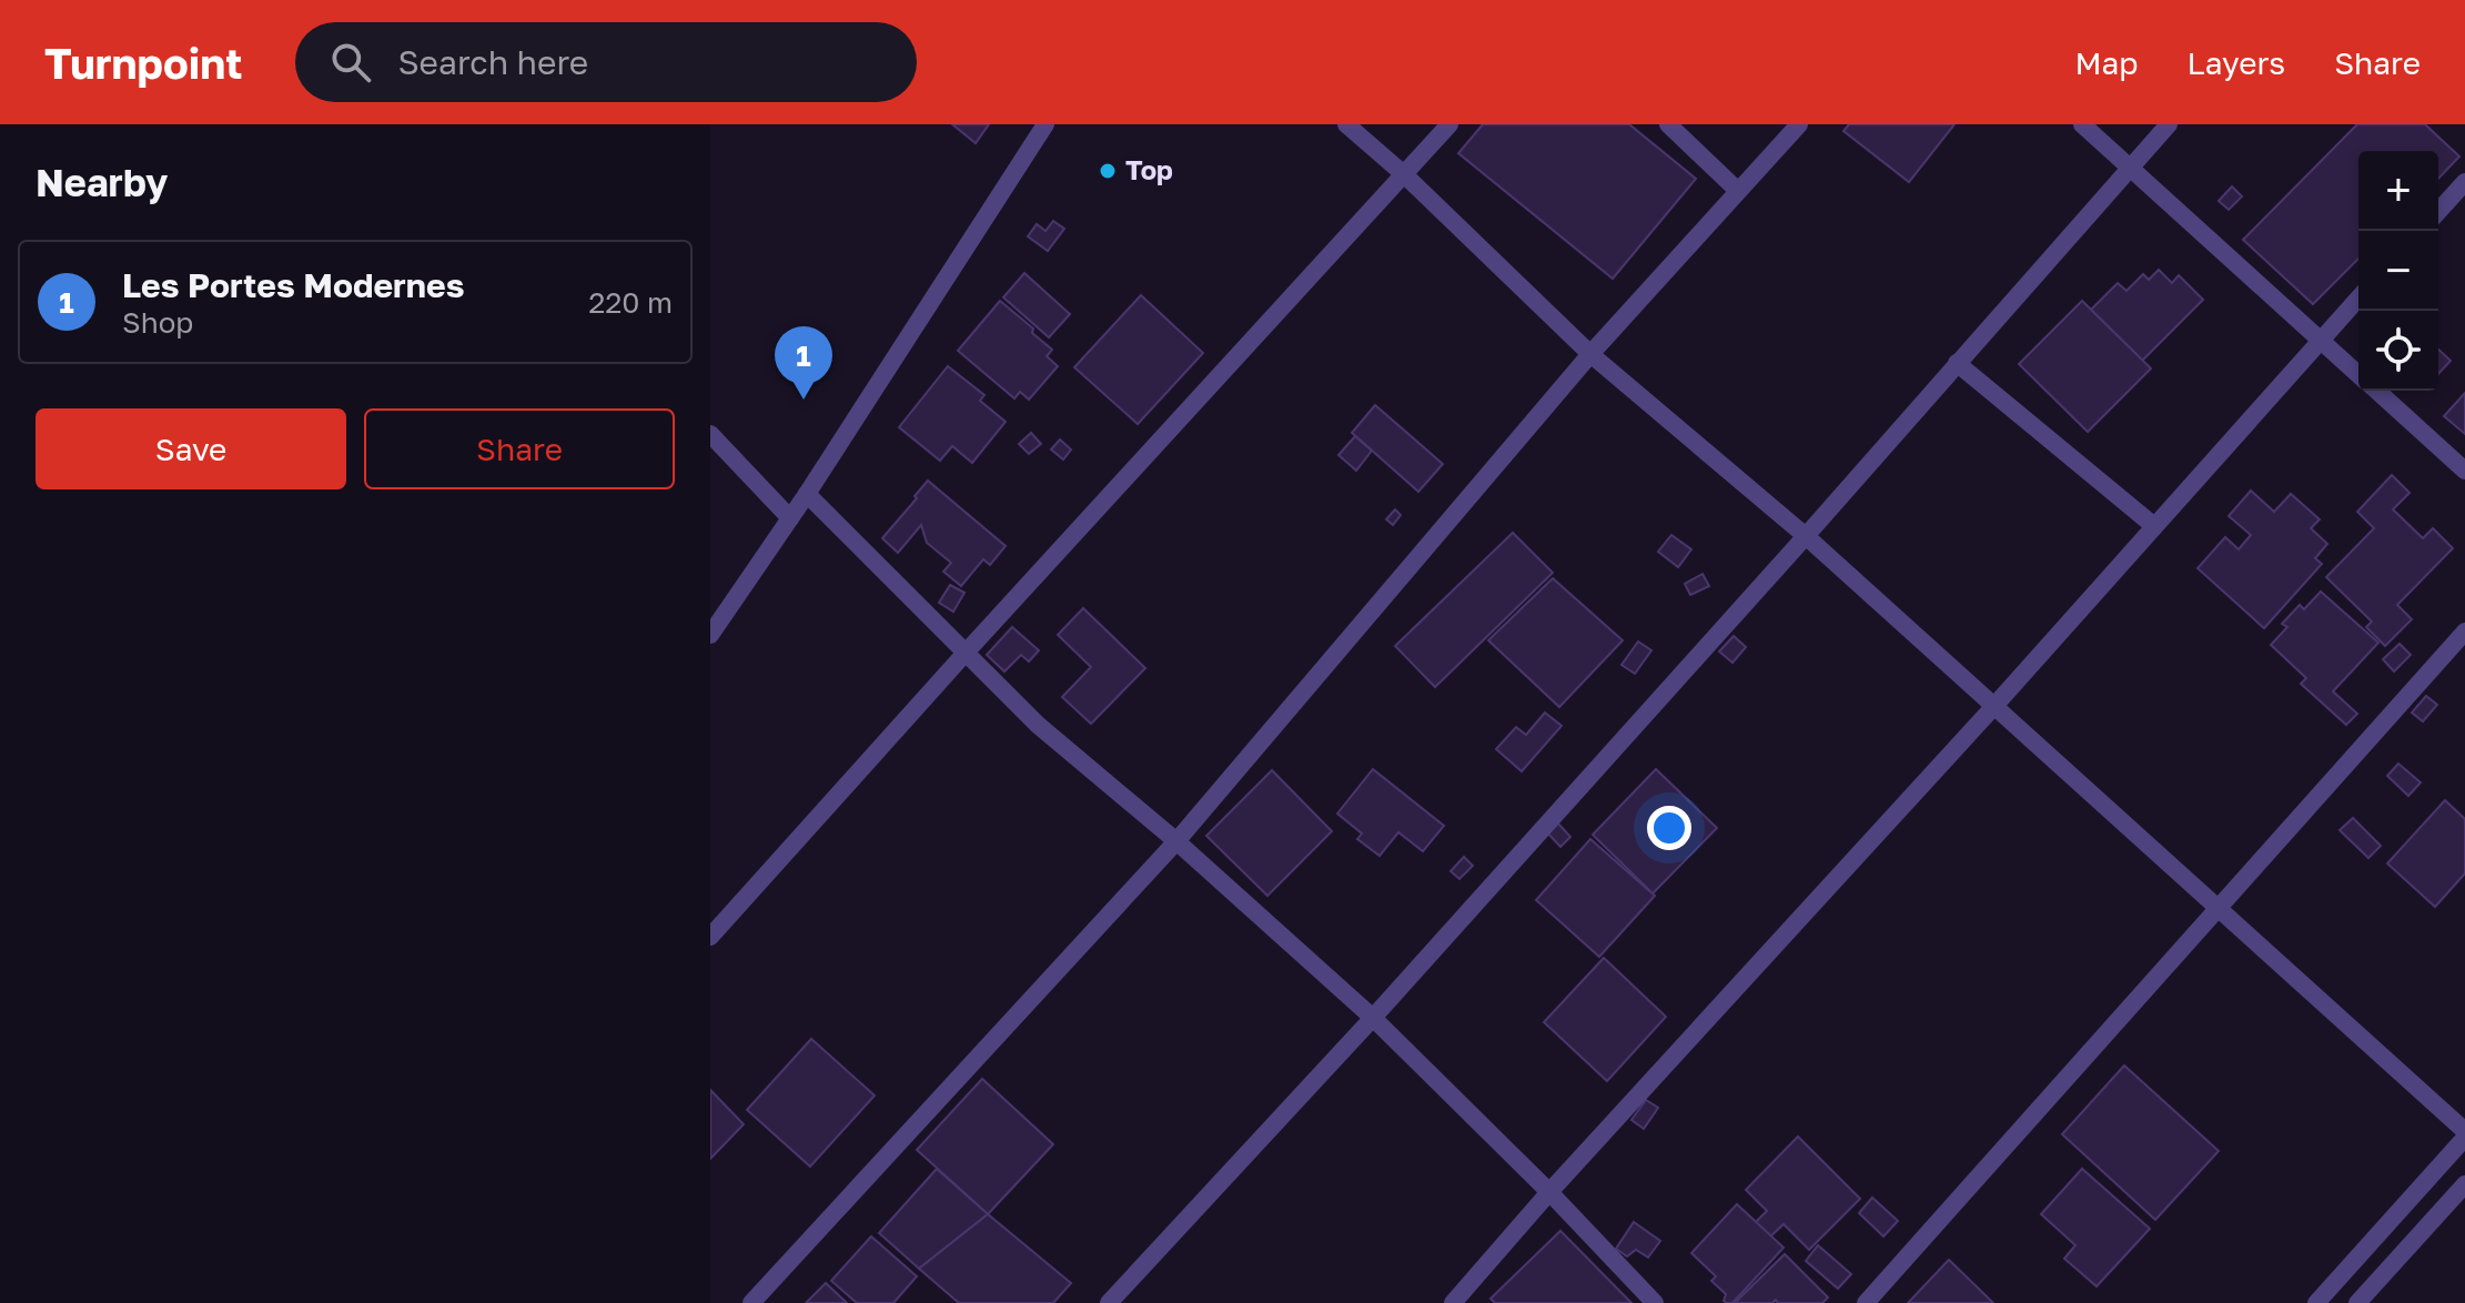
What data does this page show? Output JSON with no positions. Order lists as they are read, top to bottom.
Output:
{
  "places": ["Top"],
  "page": {
    "header": "Turnpoint",
    "search": "Search here",
    "nav": ["Map", "Layers", "Share"],
    "heading": "Nearby",
    "map_buttons": ["+", "−"],
    "list": [
      {
        "mark": "1",
        "name": "Les Portes Modernes",
        "note": "Shop",
        "value": "220 m"
      }
    ],
    "pins": "1",
    "buttons": ["Save", "Share"]
  }
}
